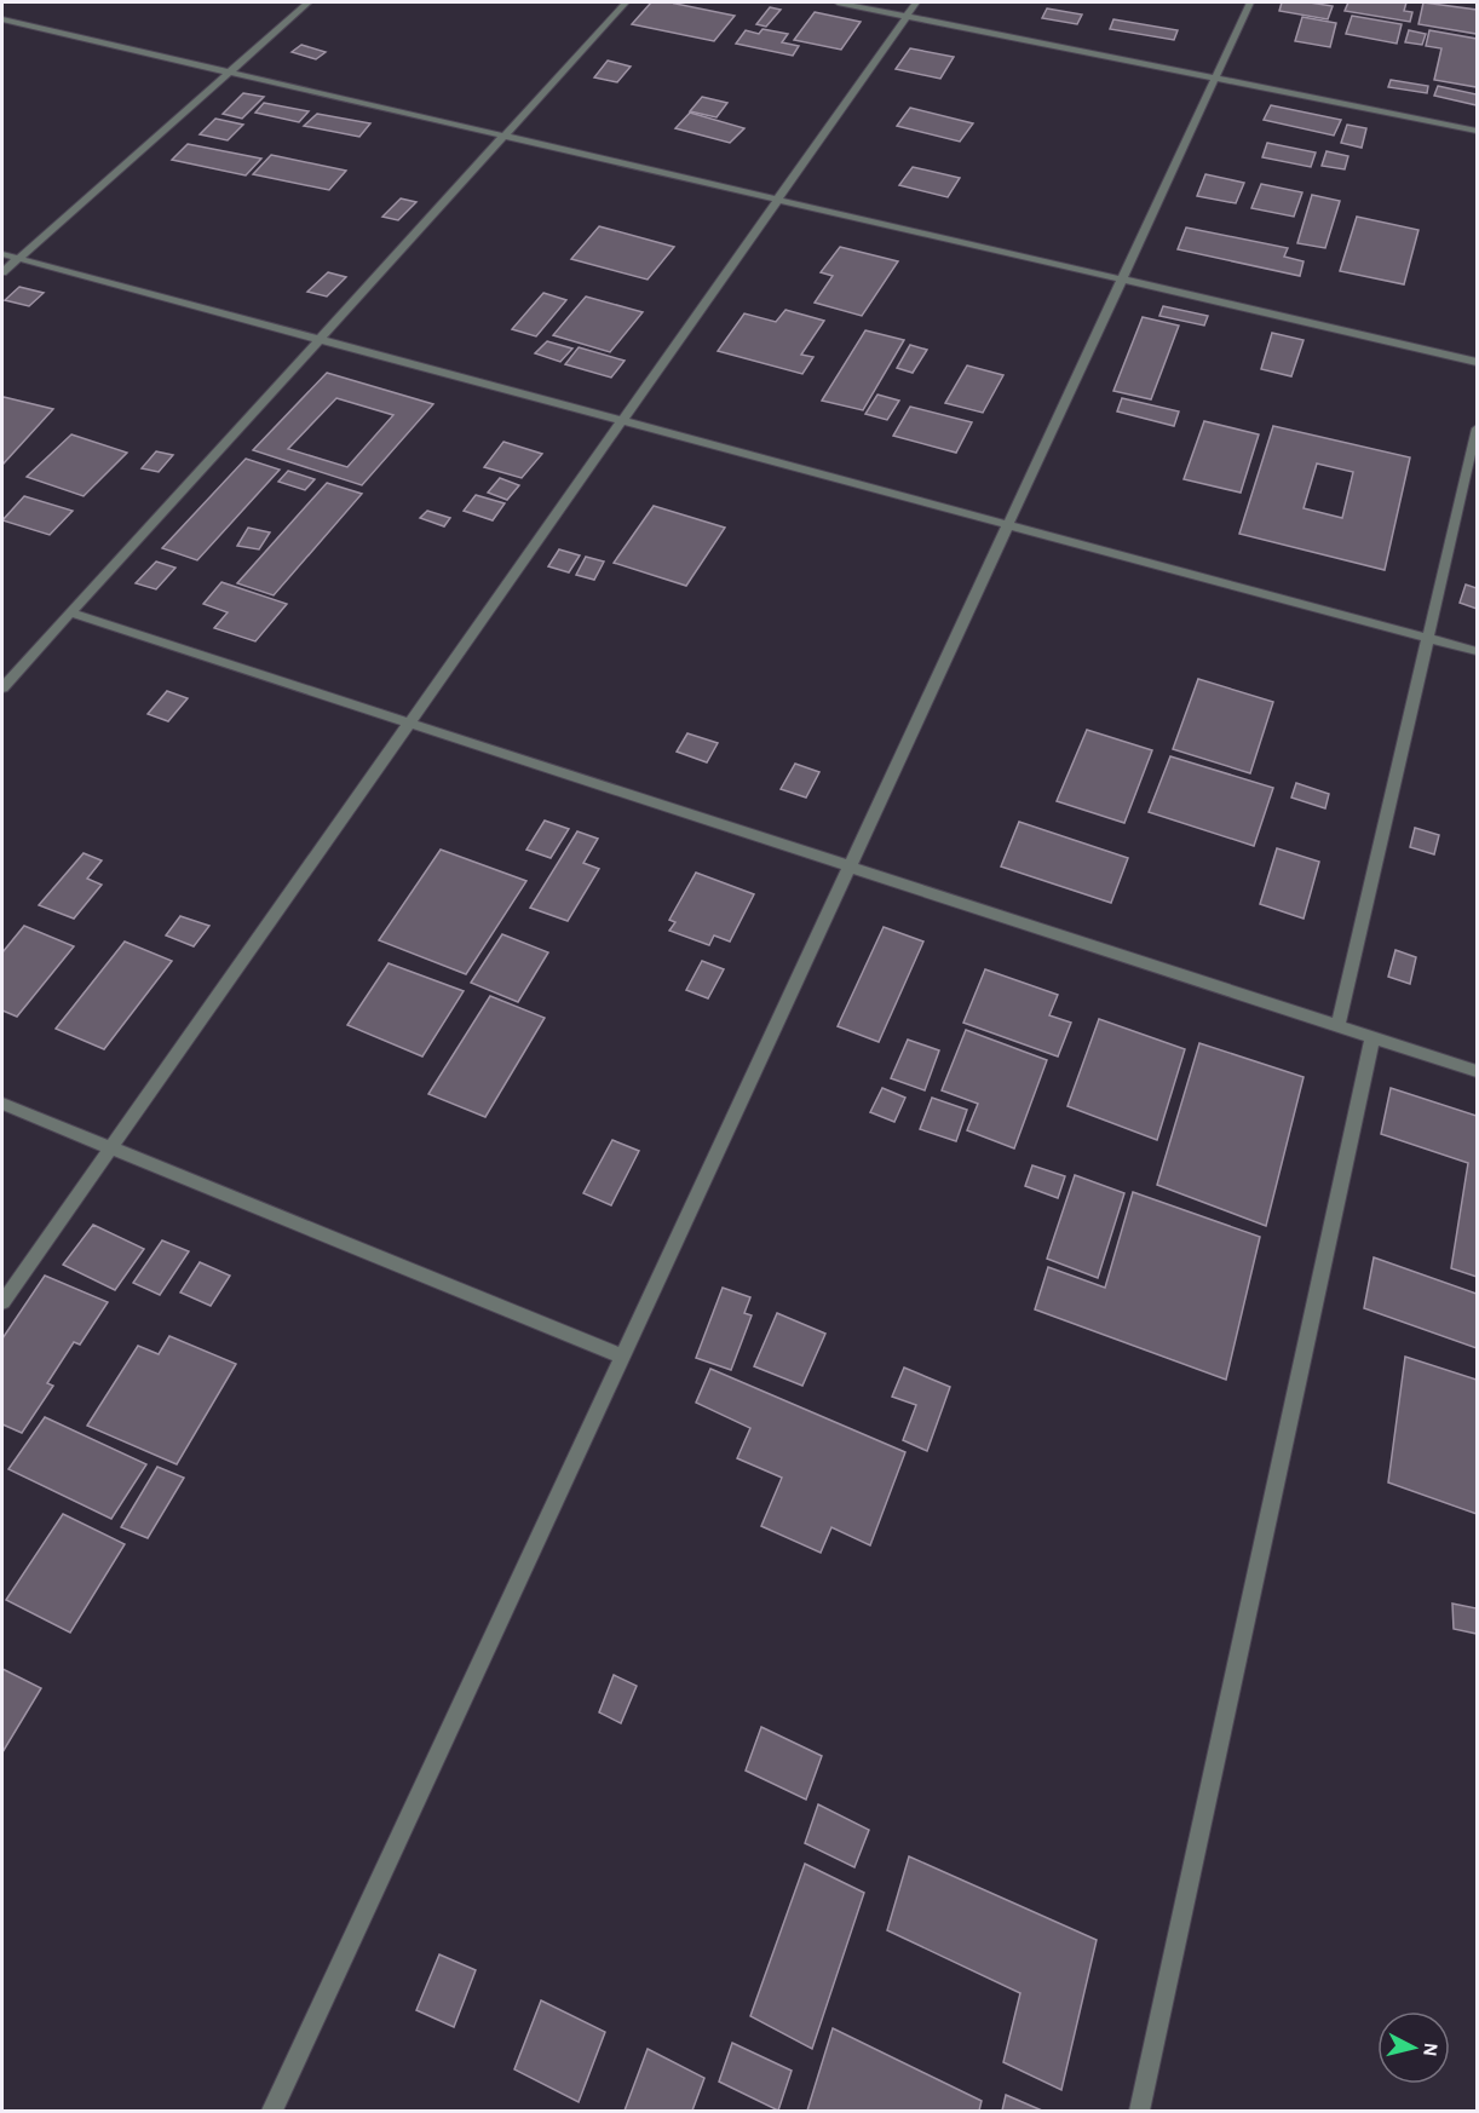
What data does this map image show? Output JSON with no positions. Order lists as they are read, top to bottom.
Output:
{
  "north": "right"
}
